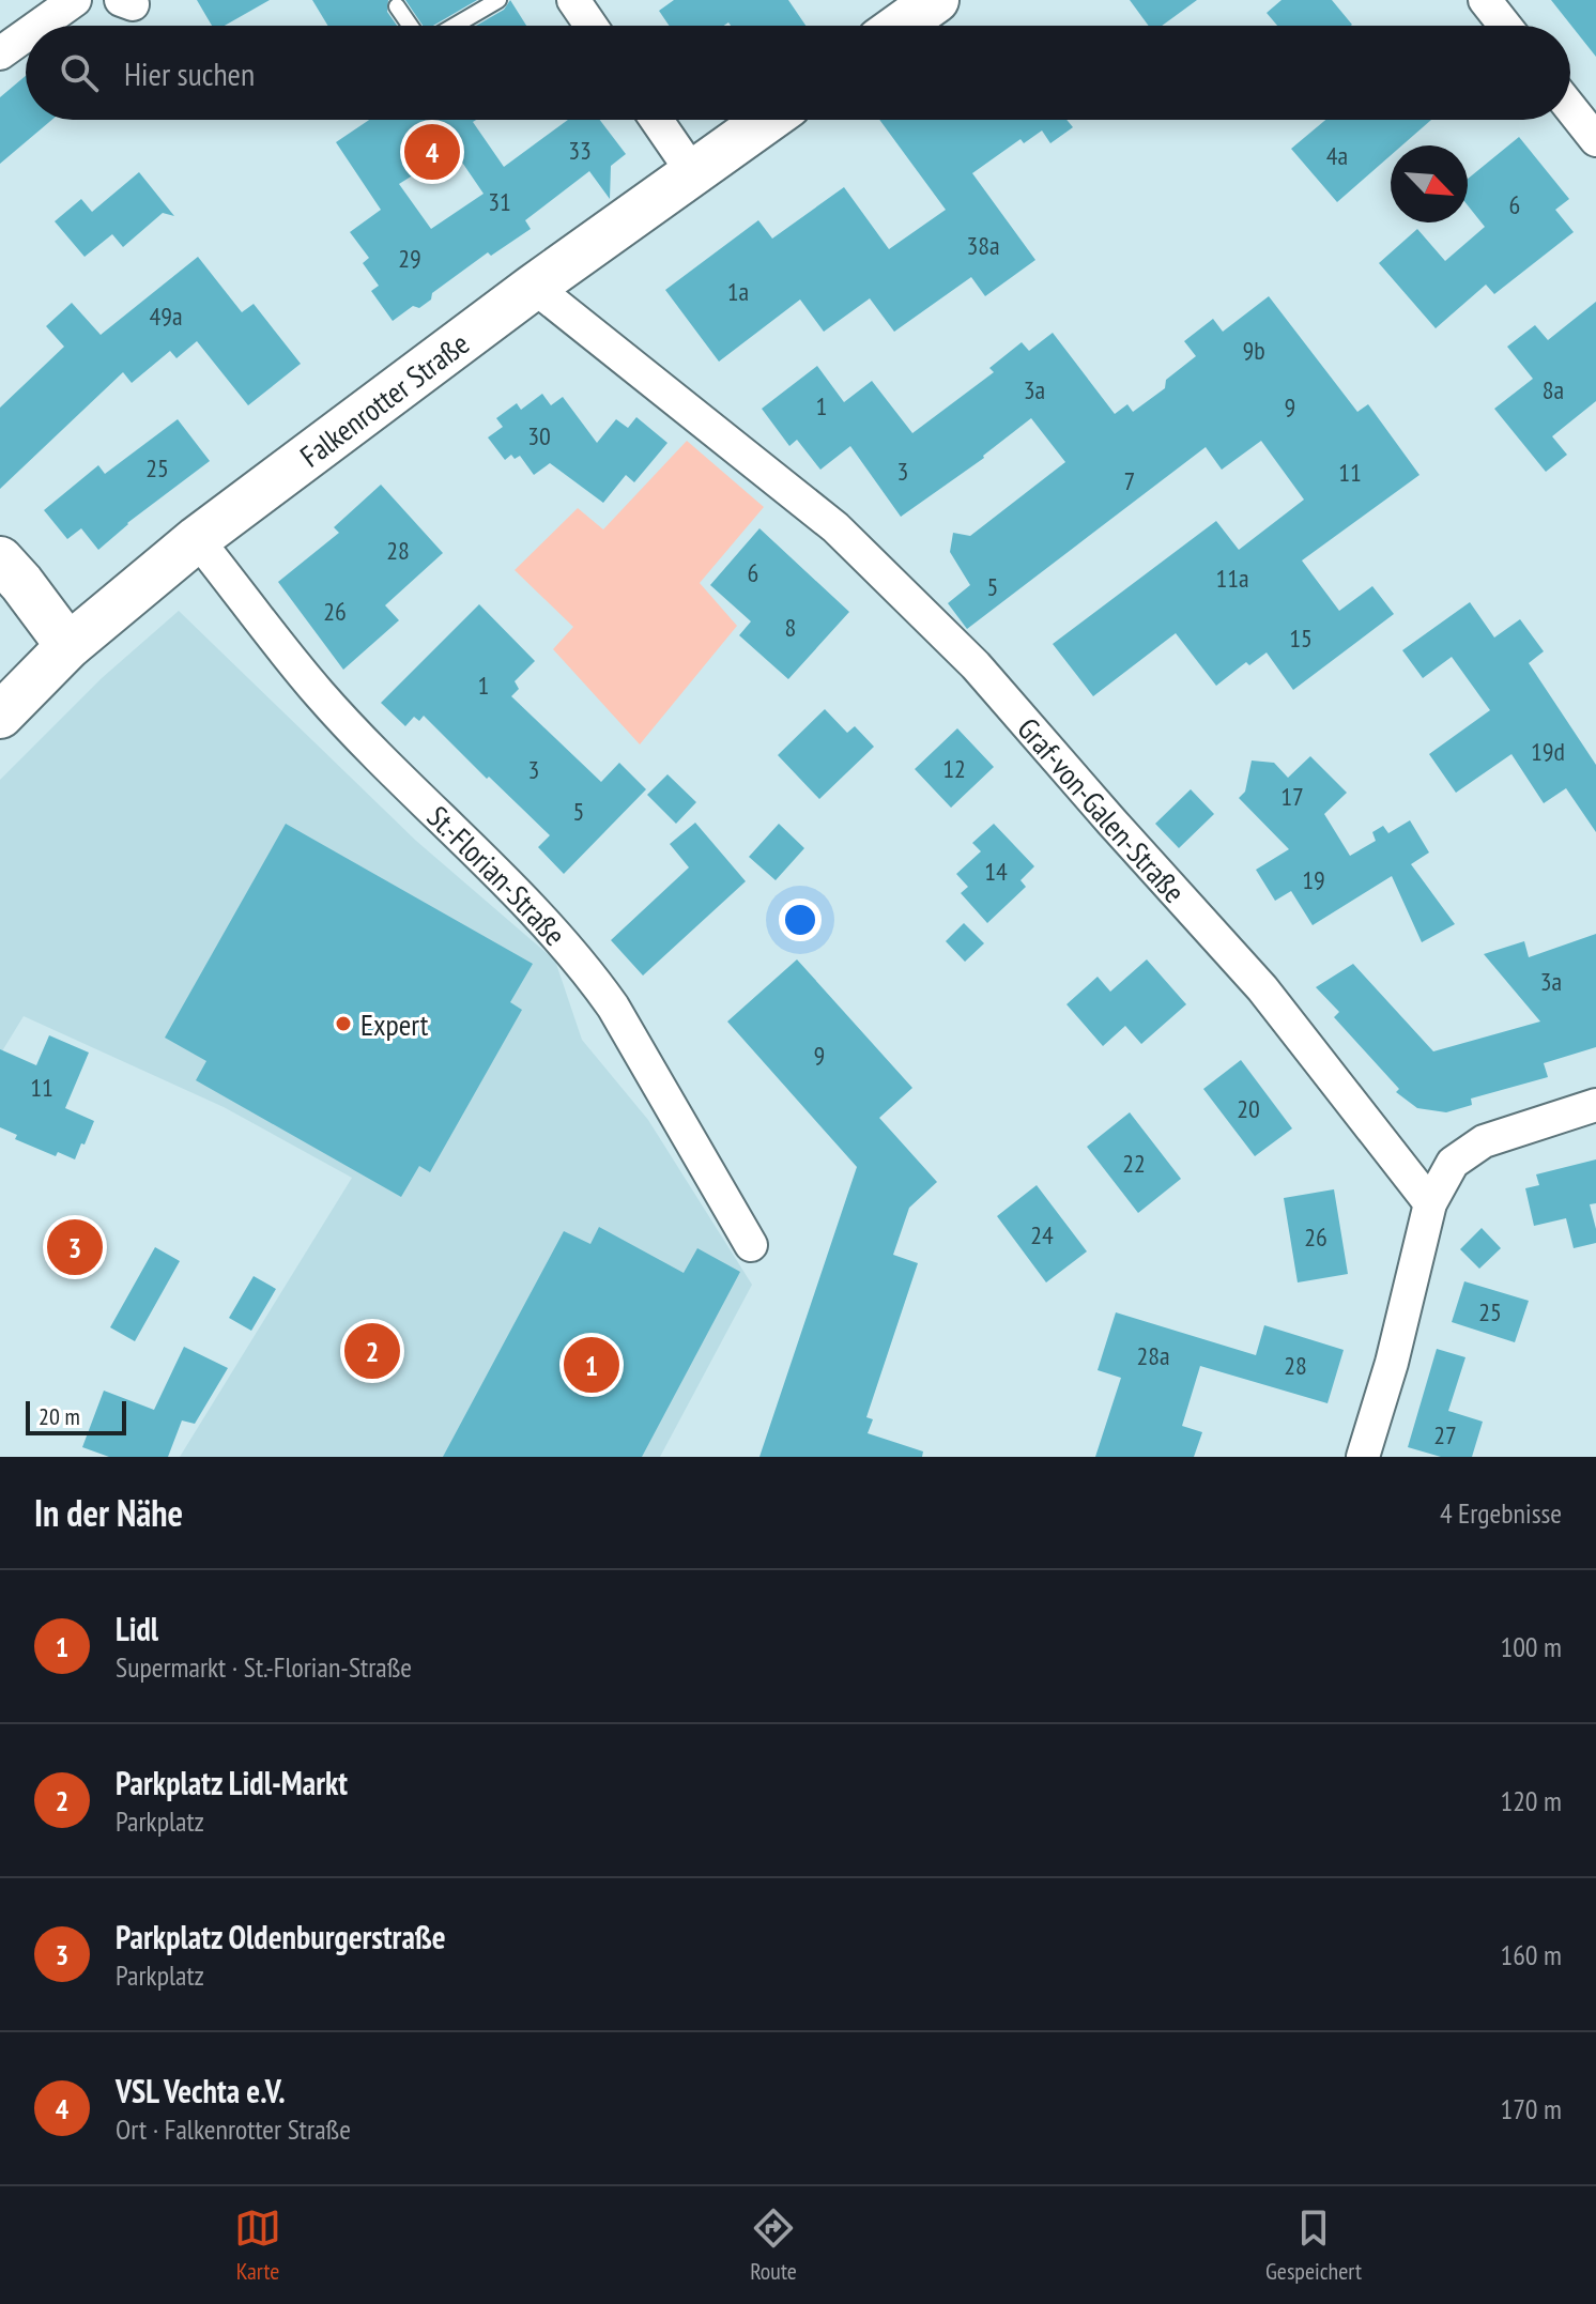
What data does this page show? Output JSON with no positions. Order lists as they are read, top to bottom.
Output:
{
  "streets": {
    "street": ["Falkenrotter Straße", "Graf-von-Galen-Straße", "St.-Florian-Straße"]
  },
  "crossings": [
    ["Falkenrotter Straße", "Graf-von-Galen-Straße"],
    ["Falkenrotter Straße", "St.-Florian-Straße"]
  ],
  "places": ["Expert"],
  "house_numbers": [
    "33",
    "4a",
    "31",
    "6",
    "38a",
    "29",
    "1a",
    "49a",
    "9b",
    "3a",
    "8a",
    "1",
    "9",
    "30",
    "25",
    "3",
    "11",
    "7",
    "28",
    "6",
    "11a",
    "5",
    "26",
    "8",
    "15",
    "1",
    "19d",
    "12",
    "3",
    "17",
    "5",
    "14",
    "19",
    "3a",
    "9",
    "11",
    "20",
    "22",
    "24",
    "26",
    "25",
    "28a",
    "28",
    "27"
  ],
  "scale_bar": "20 m",
  "north": "bottom right",
  "page": {
    "search": "Hier suchen",
    "pins": [
      "4",
      "3",
      "2",
      "1"
    ],
    "scale": "20 m",
    "heading": ["In der Nähe", "4 Ergebnisse"],
    "list": [
      {
        "mark": "1",
        "name": "Lidl",
        "note": "Supermarkt · St.-Florian-Straße",
        "value": "100 m"
      },
      {
        "mark": "2",
        "name": "Parkplatz Lidl-Markt",
        "note": "Parkplatz",
        "value": "120 m"
      },
      {
        "mark": "3",
        "name": "Parkplatz Oldenburgerstraße",
        "note": "Parkplatz",
        "value": "160 m"
      },
      {
        "mark": "4",
        "name": "VSL Vechta e.V.",
        "note": "Ort · Falkenrotter Straße",
        "value": "170 m"
      }
    ],
    "nav": ["Karte", "Route", "Gespeichert"]
  }
}
